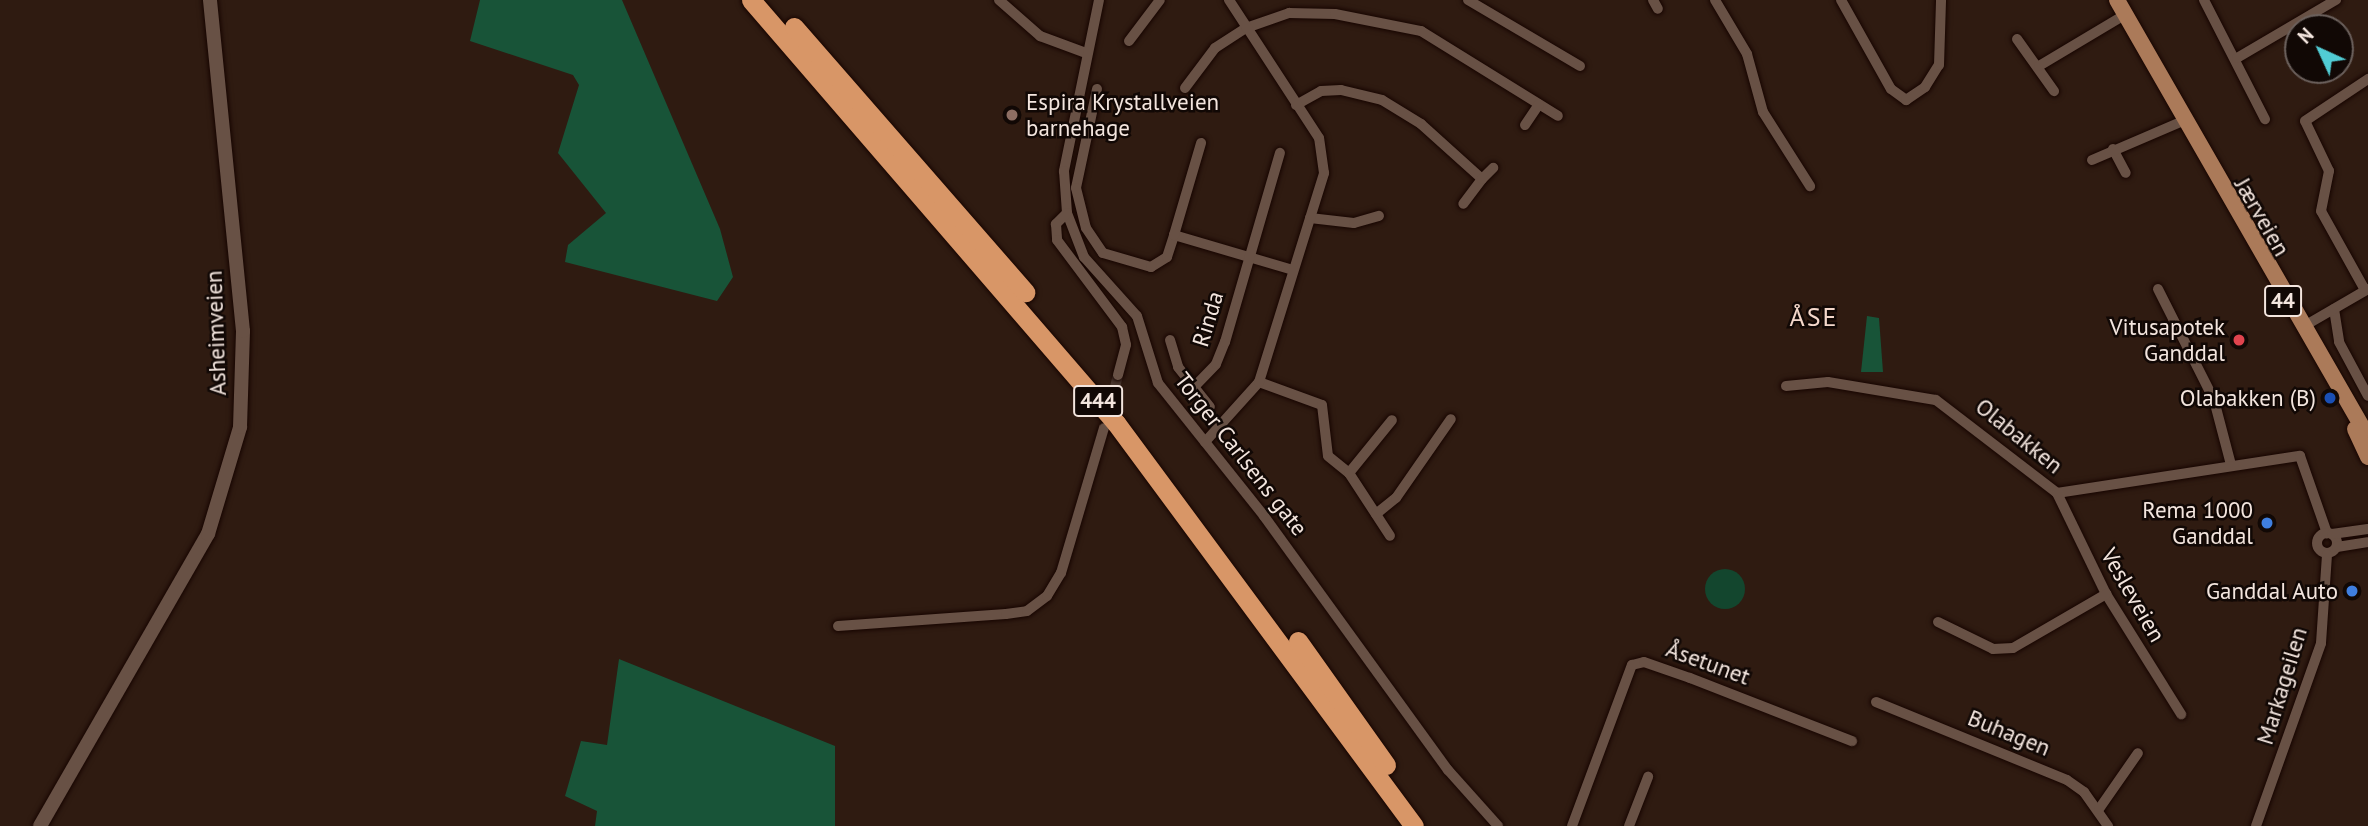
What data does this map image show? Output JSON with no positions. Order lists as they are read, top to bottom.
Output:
{
  "streets": {
    "highway": ["444"],
    "main road": ["Jærveien", "44", "Asheimveien"],
    "street": [
      "Rinda",
      "Olabakken",
      "Torger Carlsens gate",
      "Vesleveien",
      "Åsetunet",
      "Markageilen",
      "Buhagen"
    ]
  },
  "crossings": [
    ["Olabakken", "Vesleveien"],
    ["Olabakken", "Markageilen"]
  ],
  "districts": ["ÅSE"],
  "places": [
    "Espira Krystallveien barnehage",
    "Vitusapotek Ganddal",
    "Olabakken (B)",
    "Rema 1000 Ganddal",
    "Ganddal Auto"
  ],
  "north": "top left"
}
